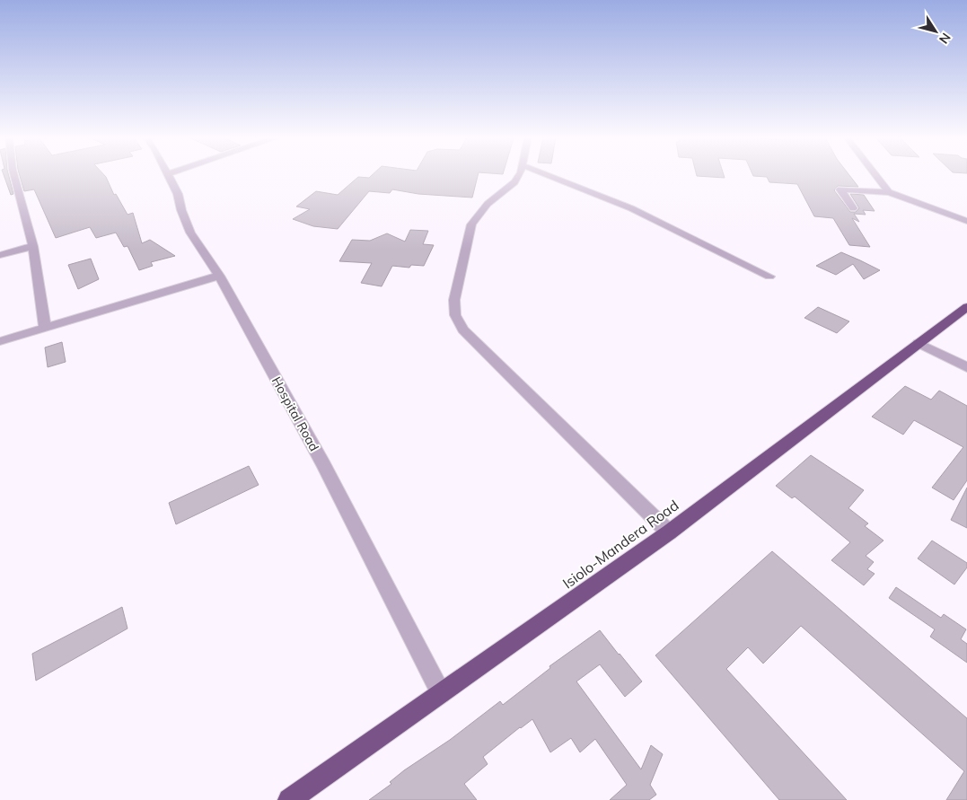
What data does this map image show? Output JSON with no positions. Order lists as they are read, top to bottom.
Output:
{
  "streets": {
    "highway": ["Isiolo-Mandera Road"],
    "street": ["Hospital Road"]
  },
  "crossings": [
    ["Hospital Road", "Isiolo-Mandera Road"]
  ],
  "north": "bottom right"
}
